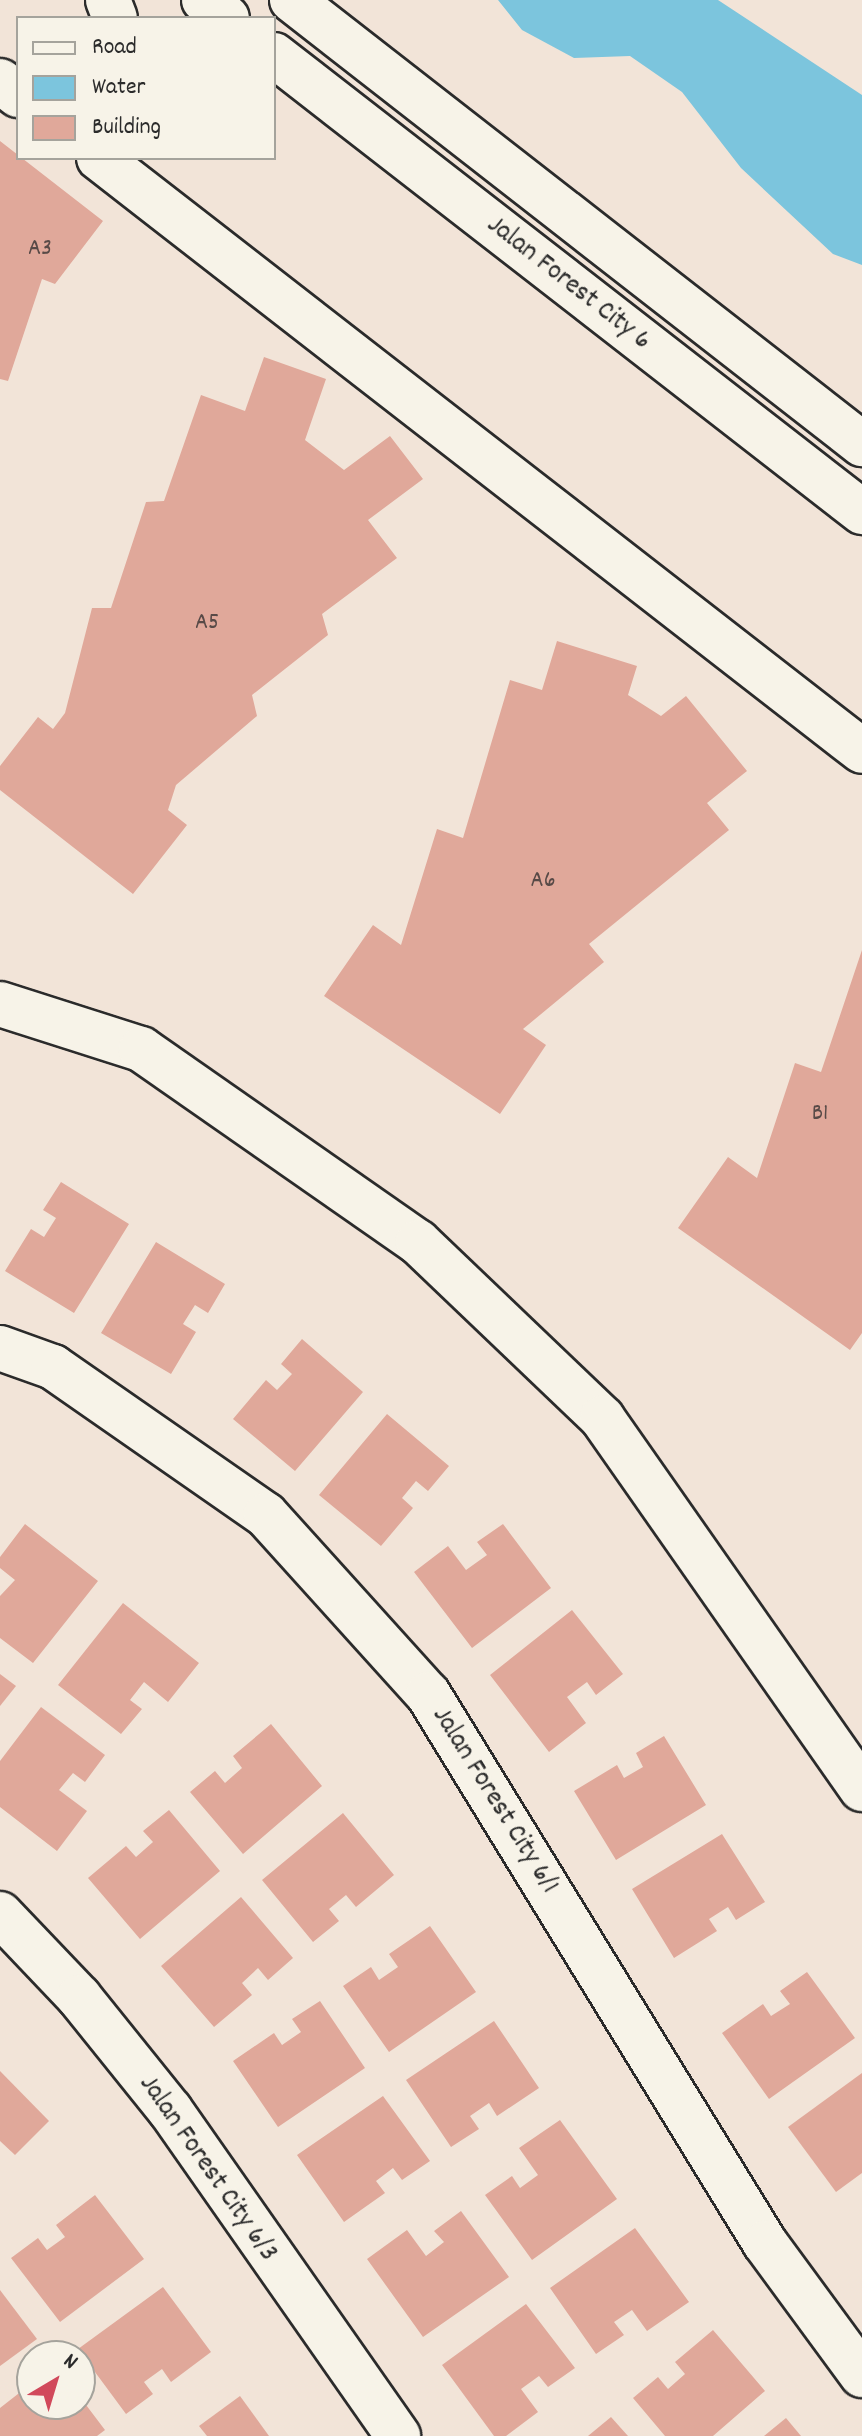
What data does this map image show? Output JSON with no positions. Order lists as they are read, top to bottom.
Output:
{
  "streets": {
    "street": ["Jalan Forest City 6", "Jalan Forest City 6/1", "Jalan Forest City 6/3"]
  },
  "house_numbers": [
    "A3",
    "A5",
    "A6",
    "B1"
  ],
  "legend": ["Road", "Water", "Building"],
  "north": "top right"
}
